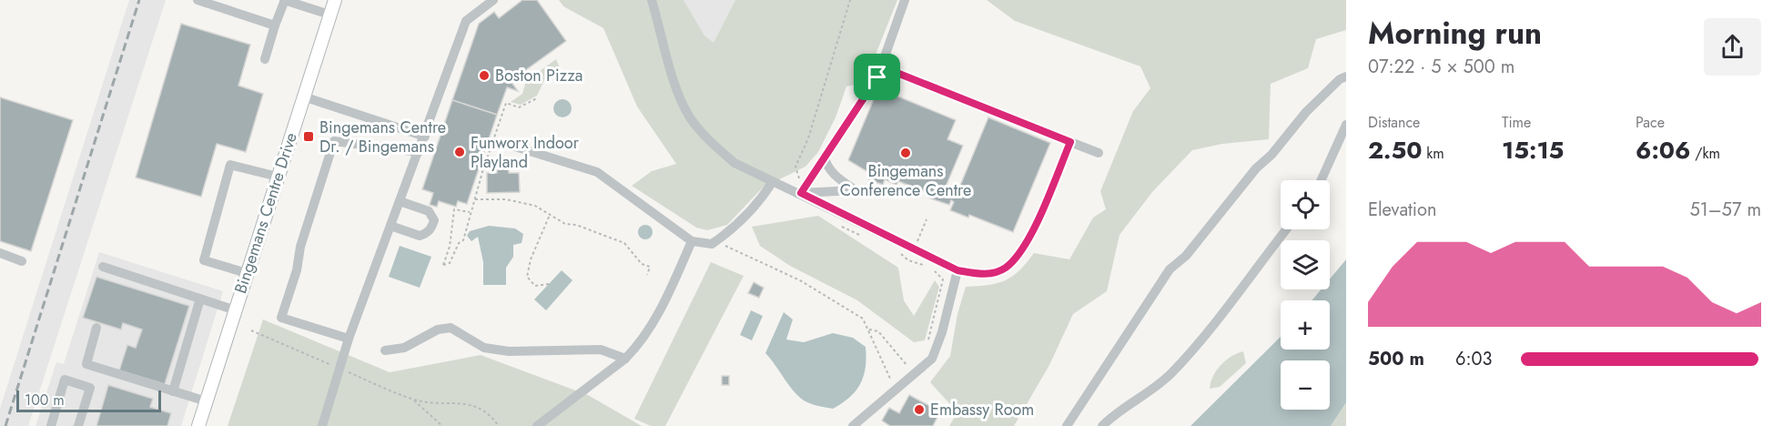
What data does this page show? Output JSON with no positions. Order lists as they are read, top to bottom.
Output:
{
  "streets": {
    "main road": ["Bingemans Centre Drive"]
  },
  "places": {
    "other": [
      "Boston Pizza",
      "Funworx Indoor Playland",
      "Bingemans Conference Centre",
      "Embassy Room"
    ],
    "transit": ["Bingemans Centre Dr. / Bingemans"]
  },
  "scale_bar": "100 m",
  "page": {
    "heading": ["Morning run", "07:22 · 5 × 500 m"],
    "stats": [
      ["Distance", "2.50 km"],
      ["Time", "15:15"],
      ["Pace", "6:06 /km"]
    ],
    "map_buttons": ["+", "−"],
    "chart": ["Elevation", "51–57 m"],
    "list": [
      {
        "name": "500 m",
        "note": "6:03"
      }
    ],
    "scale": "100 m"
  }
}
